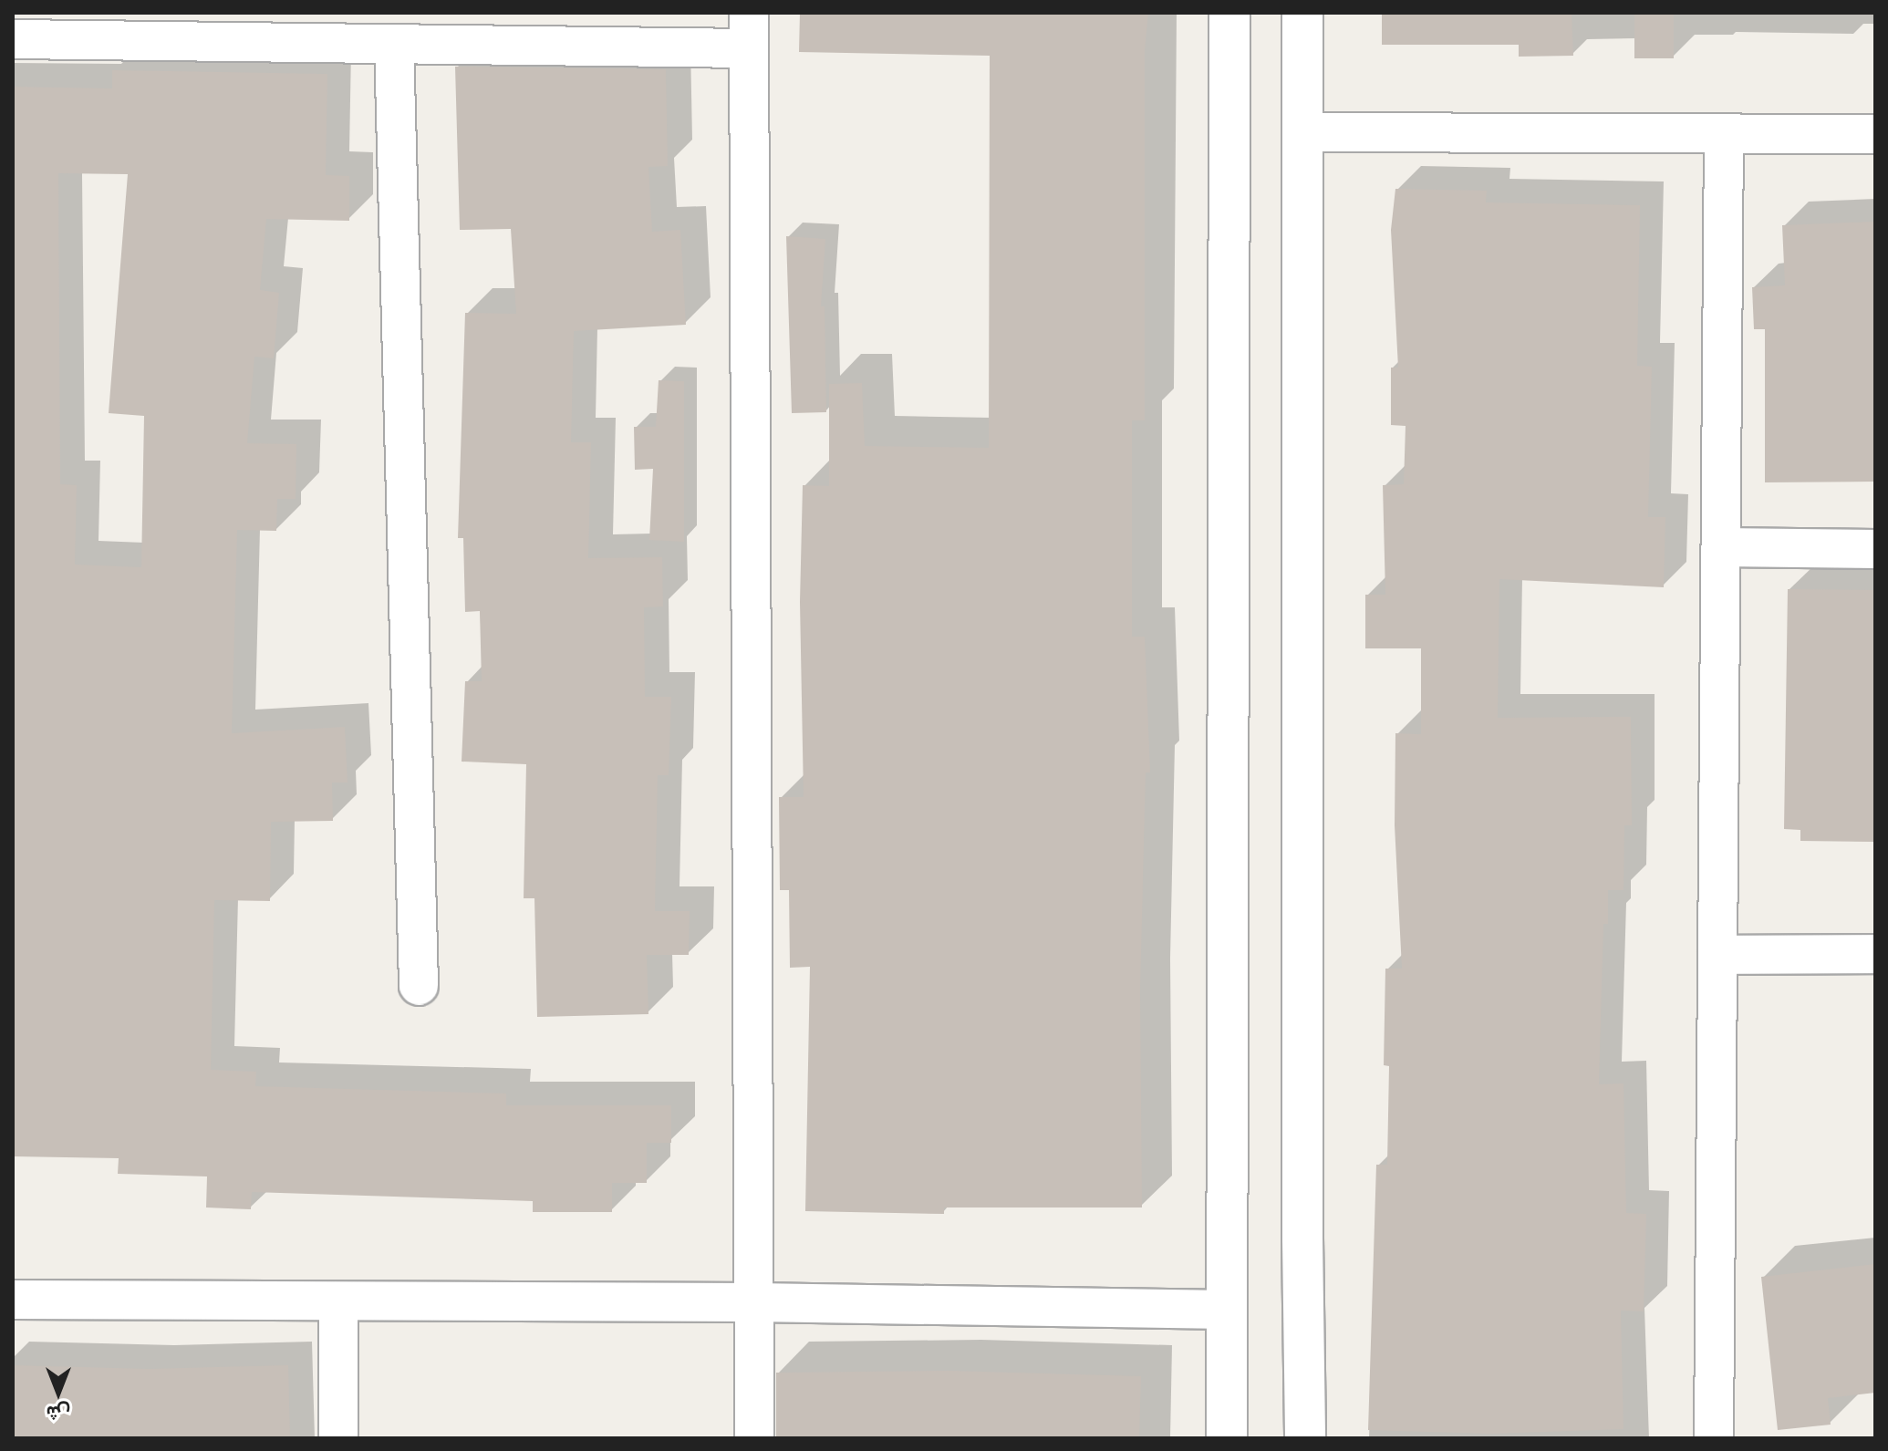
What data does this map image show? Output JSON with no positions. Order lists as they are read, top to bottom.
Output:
{
  "north": "bottom"
}
